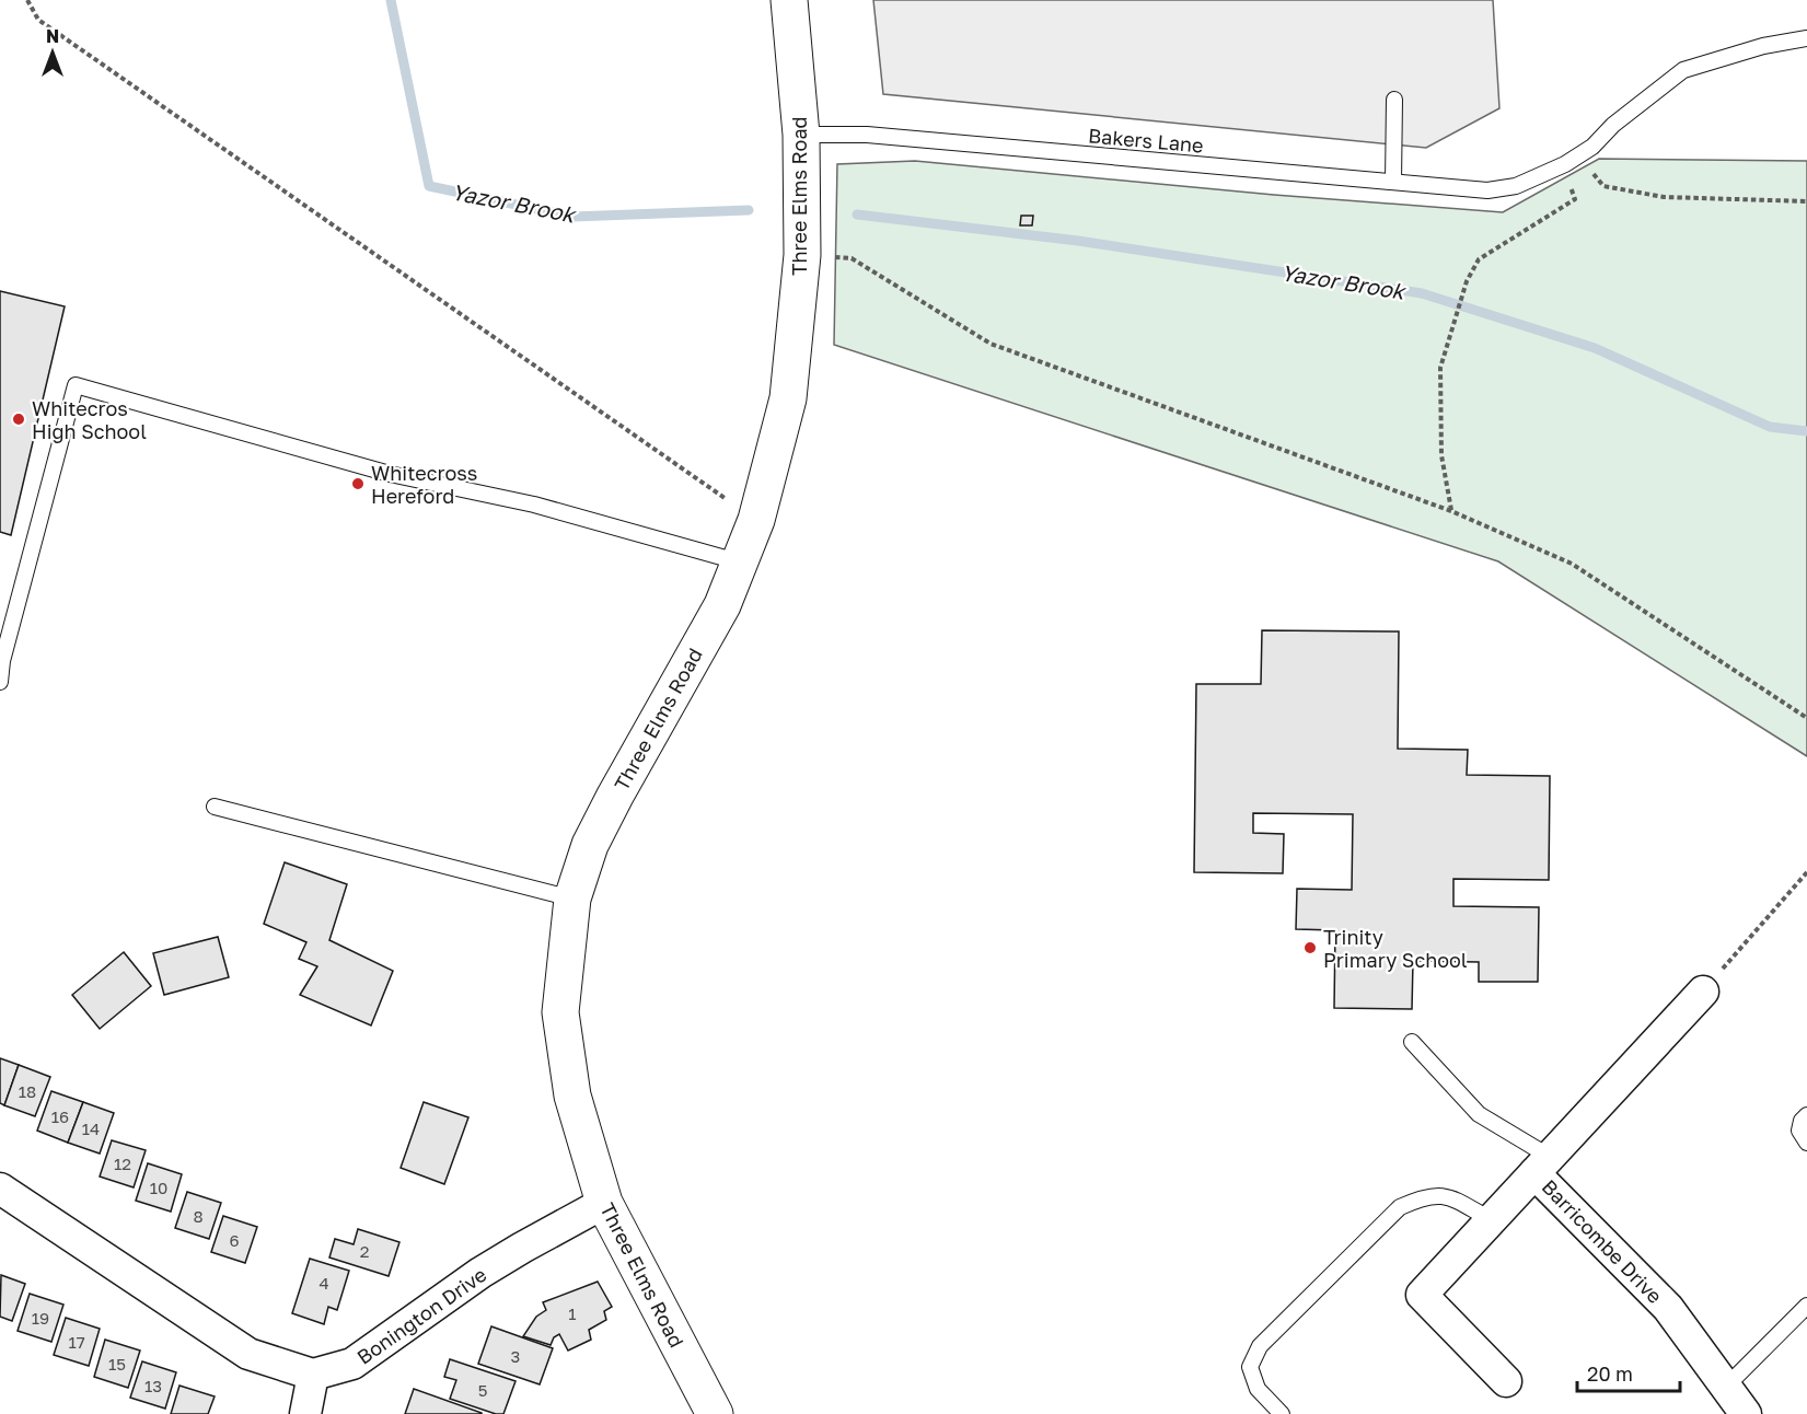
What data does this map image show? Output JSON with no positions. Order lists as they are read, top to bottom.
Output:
{
  "streets": {
    "main road": ["Three Elms Road"],
    "street": ["Barricombe Drive", "Bonington Drive"],
    "lane": ["Bakers Lane"]
  },
  "crossings": [
    ["Bakers Lane", "Three Elms Road"],
    ["Three Elms Road", "Bonington Drive"]
  ],
  "water": ["Yazor Brook"],
  "places": ["Whitecros High School", "Whitecross Hereford", "Trinity Primary School"],
  "house_numbers": [
    "18",
    "16",
    "14",
    "12",
    "10",
    "8",
    "6",
    "2",
    "4",
    "1",
    "19",
    "17",
    "3",
    "15",
    "13",
    "5"
  ],
  "scale_bar": "20 m",
  "north": "top"
}
